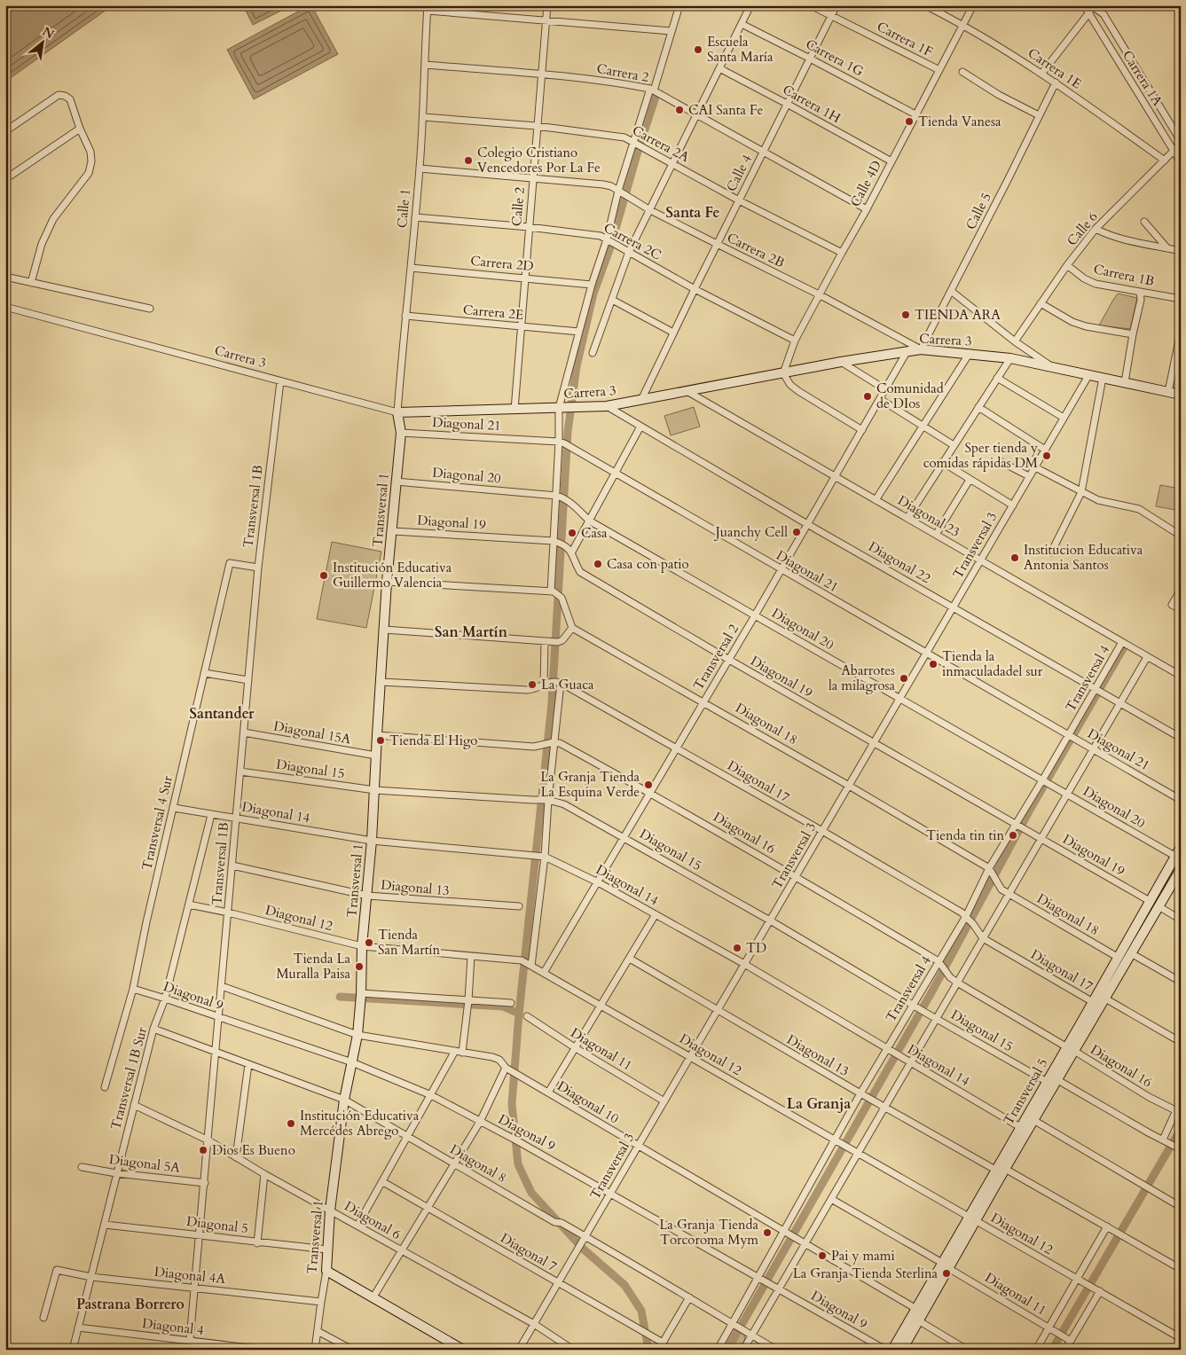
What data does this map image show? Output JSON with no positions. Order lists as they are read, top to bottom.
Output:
{
  "streets": {
    "street": [
      "Carrera 1F",
      "Carrera 1G",
      "Carrera 1E",
      "Carrera 2",
      "Carrera 1A",
      "Carrera 1H",
      "Carrera 2A",
      "Calle 4",
      "Calle 4D",
      "Calle 2",
      "Calle 1",
      "Calle 5",
      "Calle 6",
      "Carrera 2C",
      "Carrera 2B",
      "Carrera 2D",
      "Carrera 1B",
      "Carrera 2E",
      "Carrera 3",
      "Diagonal 21",
      "Diagonal 20",
      "Transversal 1B",
      "Transversal 1",
      "Diagonal 23",
      "Diagonal 19",
      "Transversal 3",
      "Diagonal 22",
      "Transversal 2",
      "Transversal 4",
      "Diagonal 18",
      "Diagonal 15A",
      "Diagonal 15",
      "Diagonal 17",
      "Diagonal 14",
      "Transversal 4 Sur",
      "Diagonal 16",
      "Diagonal 13",
      "Diagonal 12",
      "Diagonal 9",
      "Diagonal 11",
      "Transversal 1B Sur",
      "Transversal 5",
      "Diagonal 10",
      "Diagonal 5A",
      "Diagonal 8",
      "Diagonal 6",
      "Diagonal 5",
      "Diagonal 7",
      "Diagonal 4A",
      "Diagonal 4"
    ]
  },
  "crossings": [
    ["Carrera 1F", "Calle 4"],
    ["Carrera 1F", "Calle 4D"],
    ["Carrera 1G", "Calle 4"],
    ["Carrera 1G", "Calle 4D"],
    ["Carrera 1E", "Calle 4D"],
    ["Carrera 1E", "Calle 5"],
    ["Carrera 1E", "Calle 6"],
    ["Carrera 2", "Calle 4"],
    ["Carrera 2", "Calle 4D"],
    ["Carrera 2", "Calle 2"],
    ["Carrera 2", "Calle 1"],
    ["Carrera 1A", "Calle 6"],
    ["Carrera 1H", "Calle 4"],
    ["Carrera 1H", "Calle 4D"],
    ["Carrera 2A", "Calle 4"],
    ["Carrera 2A", "Calle 4D"],
    ["Carrera 2A", "Calle 2"],
    ["Carrera 2A", "Calle 1"],
    ["Calle 4", "Carrera 2C"],
    ["Calle 4", "Carrera 2B"],
    ["Calle 4", "Carrera 3"],
    ["Calle 4D", "Carrera 2C"],
    ["Calle 4D", "Carrera 2B"],
    ["Calle 4D", "Carrera 3"],
    ["Calle 2", "Carrera 2C"],
    ["Calle 2", "Carrera 2B"],
    ["Calle 2", "Carrera 2D"],
    ["Calle 2", "Carrera 2E"],
    ["Calle 2", "Carrera 3"],
    ["Calle 1", "Carrera 2C"],
    ["Calle 1", "Carrera 2B"],
    ["Calle 1", "Carrera 2D"],
    ["Calle 1", "Carrera 2E"],
    ["Calle 1", "Carrera 3"],
    ["Calle 1", "Transversal 1"],
    ["Calle 5", "Carrera 2B"],
    ["Calle 5", "Carrera 3"],
    ["Calle 6", "Carrera 1B"],
    ["Carrera 2B", "Carrera 3"],
    ["Carrera 3", "Transversal 1B"],
    ["Carrera 3", "Transversal 1"],
    ["Carrera 3", "Diagonal 23"],
    ["Carrera 3", "Transversal 3"],
    ["Carrera 3", "Diagonal 22"],
    ["Carrera 3", "Transversal 2"],
    ["Diagonal 21", "Transversal 1"],
    ["Diagonal 21", "Transversal 3"],
    ["Diagonal 21", "Transversal 2"],
    ["Diagonal 21", "Transversal 4"],
    ["Diagonal 20", "Transversal 1"],
    ["Diagonal 20", "Transversal 3"],
    ["Diagonal 20", "Transversal 2"],
    ["Diagonal 20", "Transversal 4"],
    ["Diagonal 20", "Transversal 5"],
    ["Transversal 1B", "Diagonal 15A"],
    ["Transversal 1B", "Diagonal 15"],
    ["Transversal 1B", "Diagonal 14"],
    ["Transversal 1B", "Transversal 4 Sur"],
    ["Transversal 1B", "Diagonal 13"],
    ["Transversal 1B", "Diagonal 12"],
    ["Transversal 1B", "Diagonal 9"],
    ["Transversal 1B", "Diagonal 10"],
    ["Transversal 1B", "Diagonal 5A"],
    ["Transversal 1B", "Diagonal 8"],
    ["Transversal 1B", "Diagonal 6"],
    ["Transversal 1B", "Diagonal 5"],
    ["Transversal 1B", "Diagonal 4A"],
    ["Transversal 1B", "Diagonal 4"],
    ["Transversal 1", "Diagonal 19"],
    ["Transversal 1", "Diagonal 15A"],
    ["Transversal 1", "Diagonal 15"],
    ["Transversal 1", "Diagonal 17"],
    ["Transversal 1", "Diagonal 14"],
    ["Transversal 1", "Diagonal 13"],
    ["Transversal 1", "Diagonal 12"],
    ["Transversal 1", "Diagonal 9"],
    ["Transversal 1", "Diagonal 10"],
    ["Transversal 1", "Diagonal 8"],
    ["Transversal 1", "Diagonal 6"],
    ["Transversal 1", "Diagonal 5"],
    ["Transversal 1", "Diagonal 4A"],
    ["Diagonal 23", "Transversal 3"],
    ["Diagonal 23", "Transversal 2"],
    ["Diagonal 23", "Transversal 4"],
    ["Diagonal 19", "Transversal 3"],
    ["Diagonal 19", "Transversal 2"],
    ["Diagonal 19", "Transversal 4"],
    ["Diagonal 19", "Transversal 5"],
    ["Transversal 3", "Diagonal 22"],
    ["Transversal 3", "Diagonal 18"],
    ["Transversal 3", "Diagonal 15"],
    ["Transversal 3", "Diagonal 17"],
    ["Transversal 3", "Diagonal 14"],
    ["Transversal 3", "Diagonal 16"],
    ["Transversal 3", "Diagonal 13"],
    ["Transversal 3", "Diagonal 12"],
    ["Transversal 3", "Diagonal 9"],
    ["Transversal 3", "Diagonal 11"],
    ["Transversal 3", "Diagonal 10"],
    ["Transversal 3", "Diagonal 8"],
    ["Transversal 3", "Diagonal 6"],
    ["Transversal 3", "Diagonal 7"],
    ["Diagonal 22", "Transversal 2"],
    ["Diagonal 22", "Transversal 4"],
    ["Transversal 2", "Diagonal 18"],
    ["Transversal 2", "Diagonal 15"],
    ["Transversal 2", "Diagonal 17"],
    ["Transversal 2", "Diagonal 14"],
    ["Transversal 2", "Diagonal 16"],
    ["Transversal 2", "Diagonal 12"],
    ["Transversal 4", "Diagonal 18"],
    ["Transversal 4", "Diagonal 15"],
    ["Transversal 4", "Diagonal 17"],
    ["Transversal 4", "Diagonal 14"],
    ["Transversal 4", "Diagonal 16"],
    ["Transversal 4", "Diagonal 13"],
    ["Transversal 4", "Diagonal 12"],
    ["Transversal 4", "Diagonal 9"],
    ["Transversal 4", "Diagonal 10"],
    ["Transversal 4", "Diagonal 8"],
    ["Diagonal 18", "Transversal 5"],
    ["Diagonal 15", "Transversal 5"],
    ["Diagonal 17", "Transversal 5"],
    ["Diagonal 14", "Transversal 4 Sur"],
    ["Diagonal 14", "Transversal 1B Sur"],
    ["Diagonal 14", "Transversal 5"],
    ["Transversal 4 Sur", "Diagonal 9"],
    ["Diagonal 16", "Transversal 5"],
    ["Diagonal 13", "Transversal 5"],
    ["Diagonal 12", "Transversal 1B Sur"],
    ["Diagonal 12", "Transversal 5"],
    ["Diagonal 9", "Transversal 1B Sur"],
    ["Diagonal 11", "Transversal 5"],
    ["Transversal 1B Sur", "Diagonal 5A"],
    ["Transversal 1B Sur", "Diagonal 8"],
    ["Transversal 1B Sur", "Diagonal 6"],
    ["Transversal 1B Sur", "Diagonal 5"],
    ["Transversal 1B Sur", "Diagonal 4A"],
    ["Transversal 1B Sur", "Diagonal 4"],
    ["Transversal 5", "Diagonal 10"]
  ],
  "districts": [
    "Santa Fe",
    "San Martín",
    "Santander",
    "La Granja",
    "Pastrana Borrero"
  ],
  "places": [
    "Escuela Santa María",
    "CAI Santa Fe",
    "Tienda Vanesa",
    "Colegio Cristiano Vencedores Por La Fe",
    "TIENDA ARA",
    "Comunidad de DIos",
    "Sper tienda y comidas rápidas DM",
    "Juanchy Cell",
    "Casa",
    "Institucion Educativa Antonia Santos",
    "Casa con patio",
    "Institución Educativa Guillermo Valencia",
    "Tienda la inmaculadadel sur",
    "Abarrotes la milagrosa",
    "La Guaca",
    "Tienda El Higo",
    "La Granja Tienda La Esquina Verde",
    "Tienda tin tin",
    "Tienda San Martín",
    "TD",
    "Tienda La Muralla Paisa",
    "Institución Educativa Mercédes Abrego",
    "Dios Es Bueno",
    "La Granja Tienda Torcoroma Mym",
    "Pai y mami",
    "La Granja Tienda Sterlina"
  ],
  "north": "top right"
}
